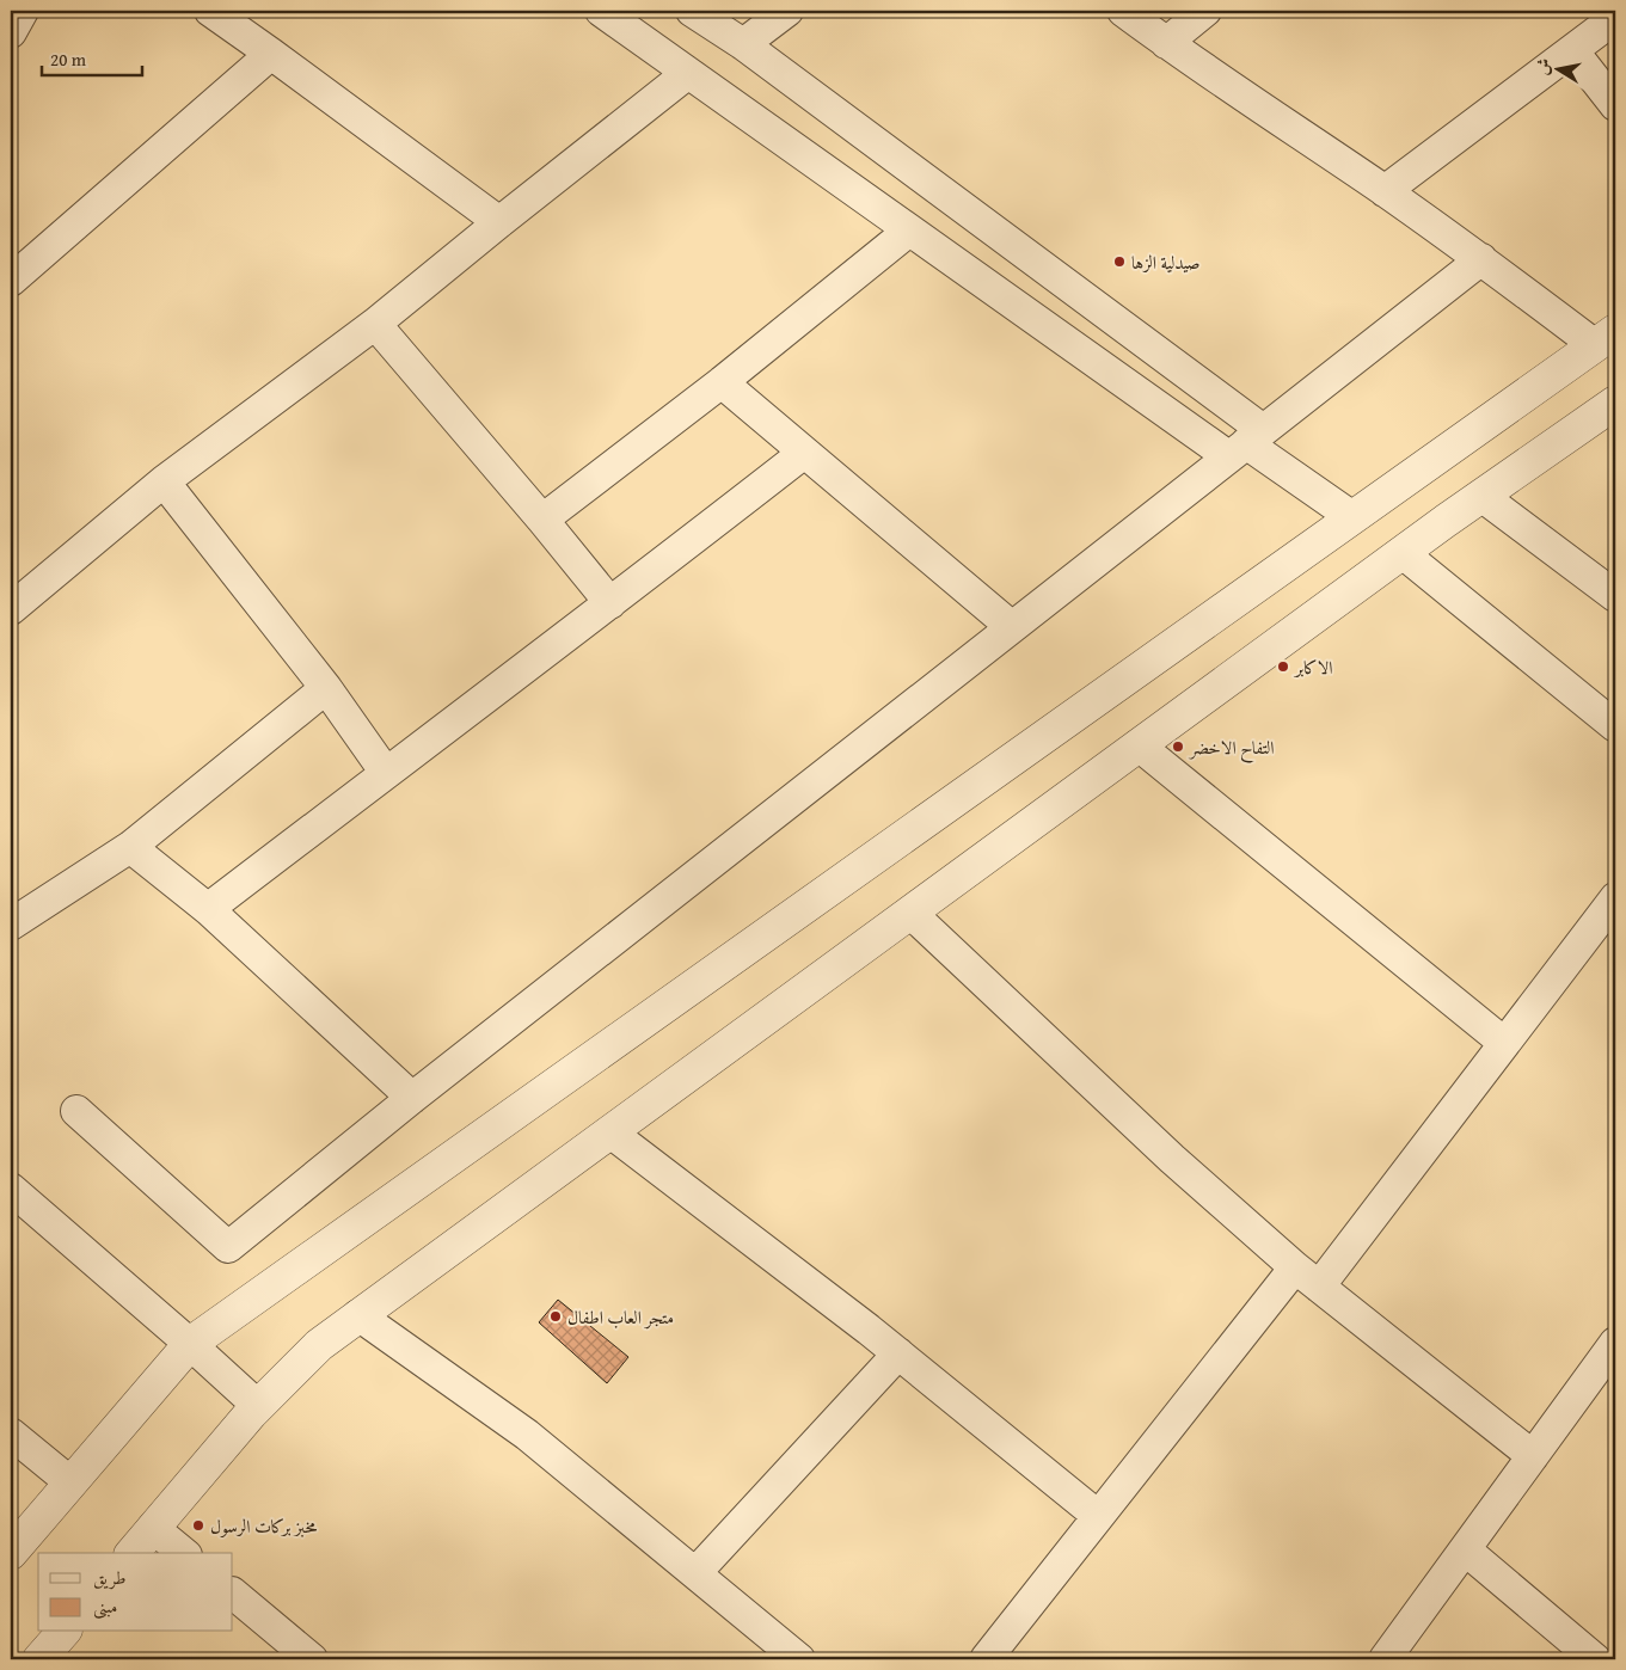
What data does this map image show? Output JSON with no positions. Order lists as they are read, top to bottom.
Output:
{
  "places": [
    "صيدلية الزها",
    "الاكابر",
    "التفاح الاخضر",
    "متجر العاب اطفال",
    "مخبز بركات الرسول"
  ],
  "legend": ["طريق", "مبنى"],
  "scale_bar": "20 m",
  "north": "left"
}
